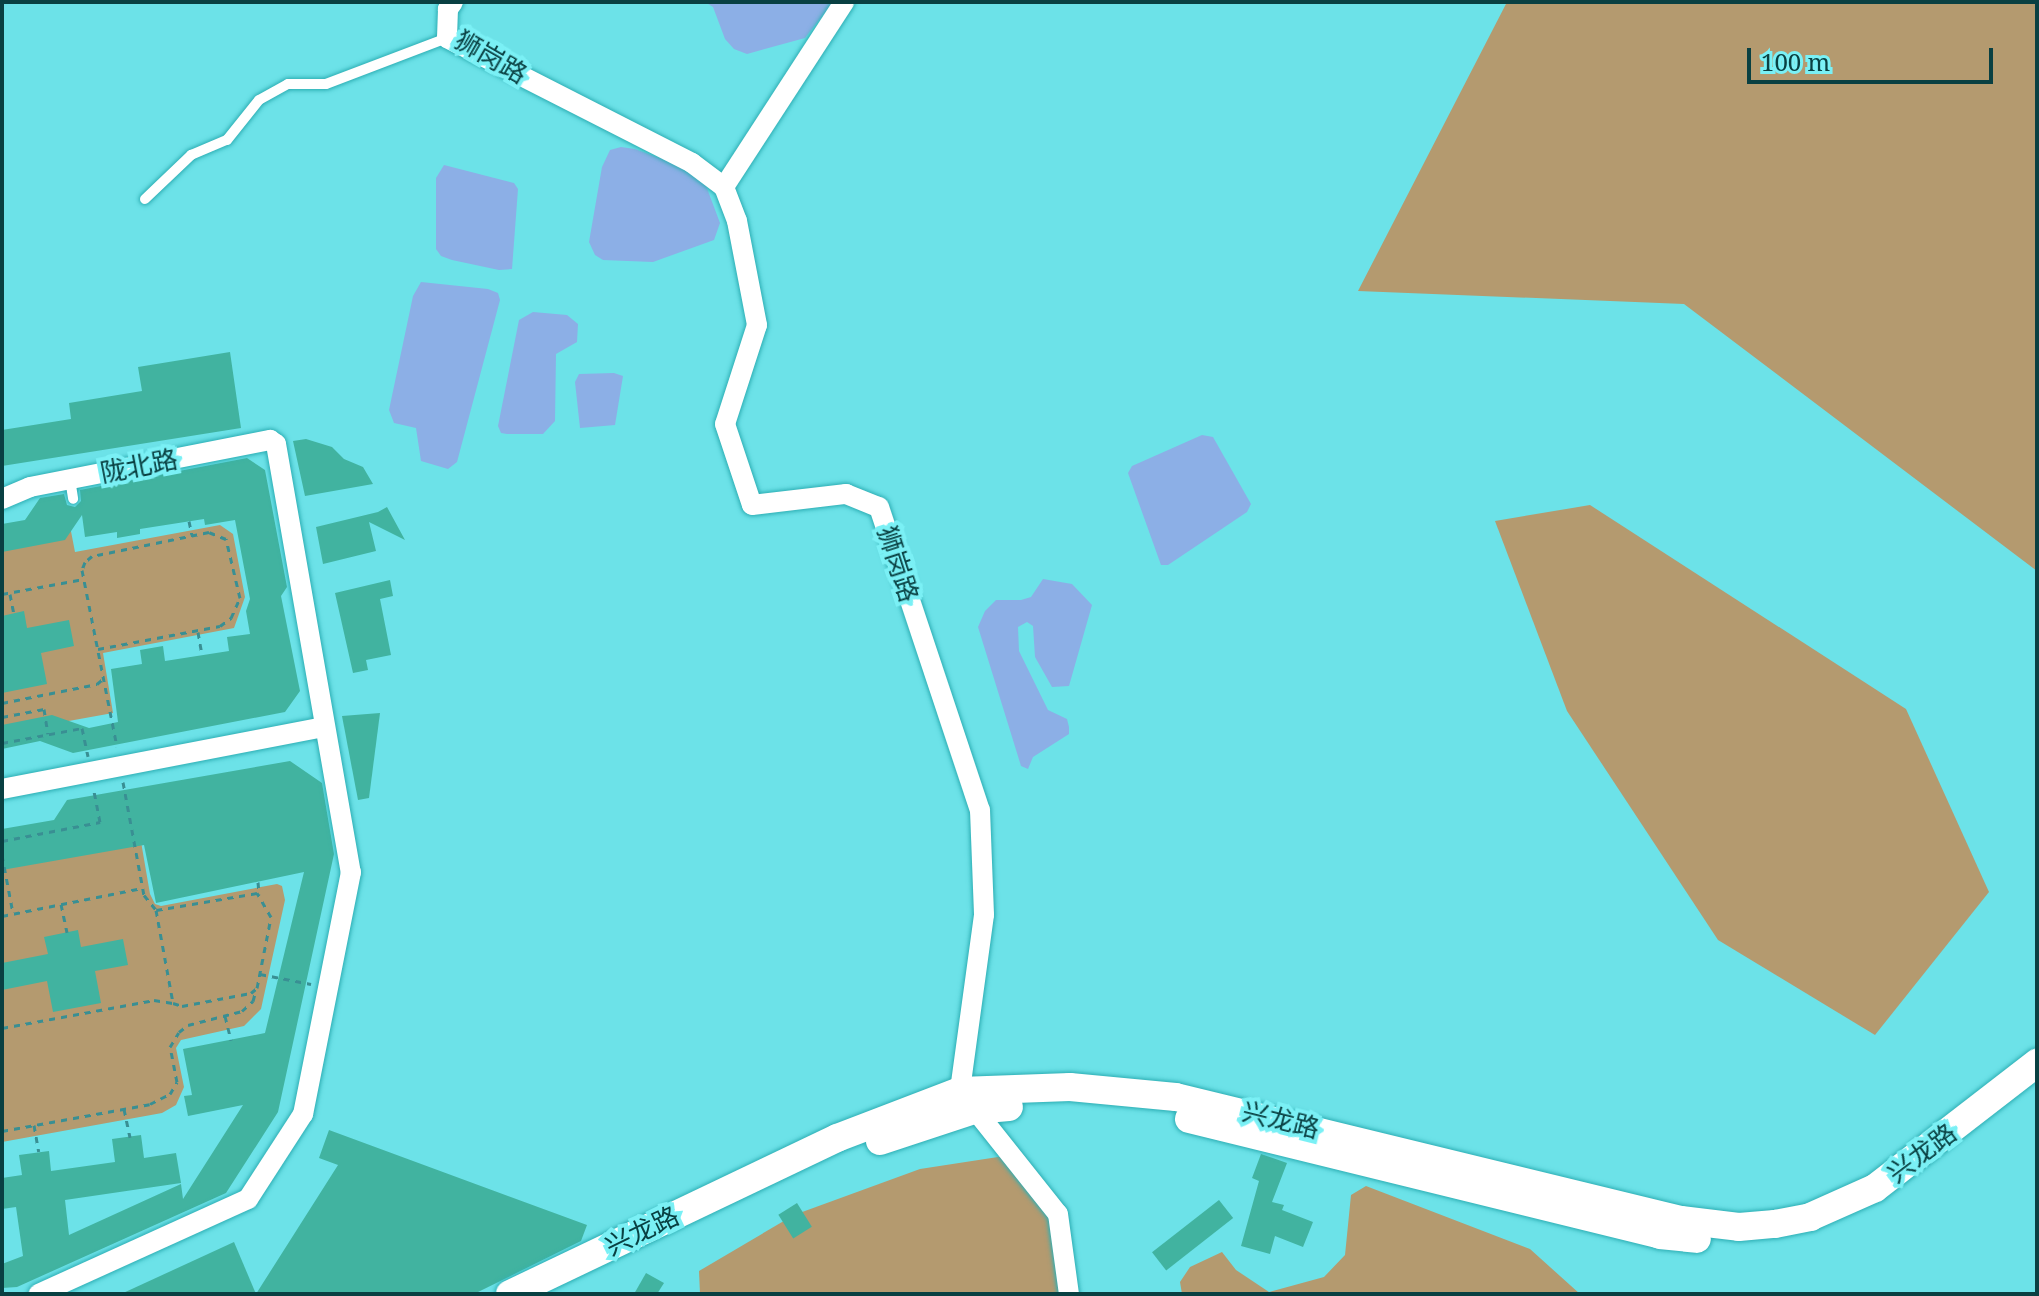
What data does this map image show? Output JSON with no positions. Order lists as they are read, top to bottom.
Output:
{
  "streets": {
    "main road": ["兴龙路"],
    "street": ["狮岗路", "陇北路"]
  },
  "crossings": [
    ["狮岗路", "兴龙路"]
  ],
  "scale_bar": "100 m"
}
